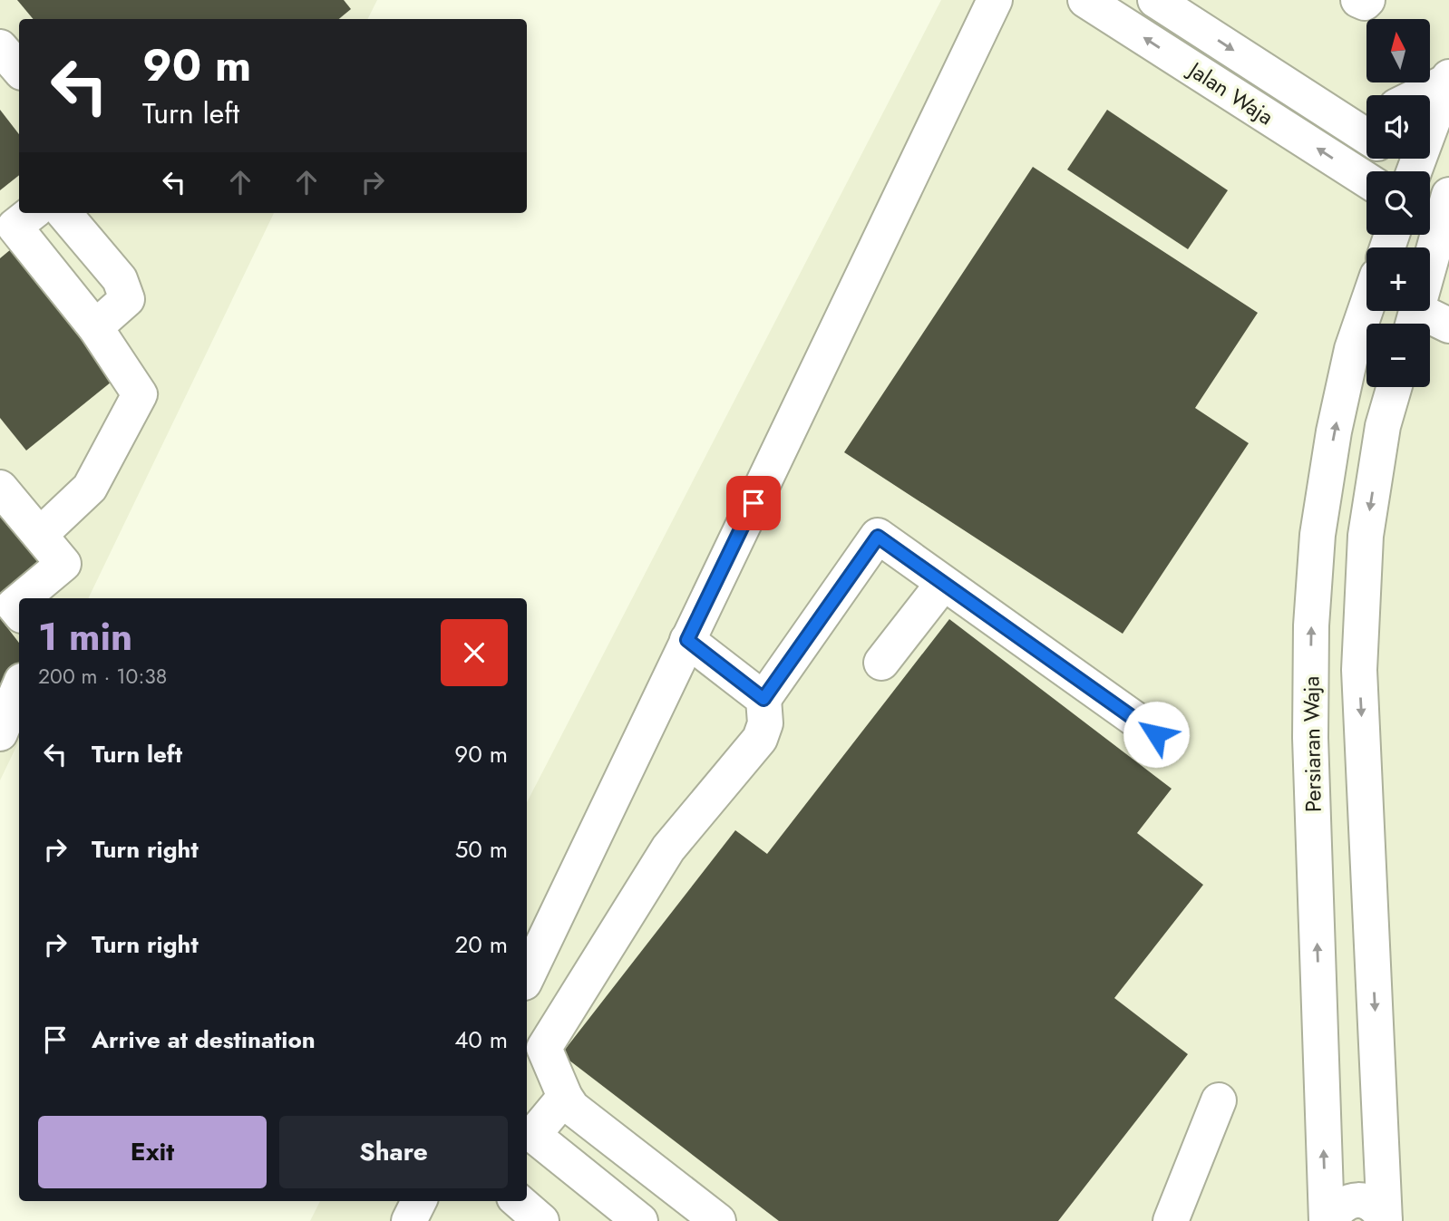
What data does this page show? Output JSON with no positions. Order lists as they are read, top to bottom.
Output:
{
  "streets": {
    "main road": ["Jalan Waja", "Persiaran Waja"]
  },
  "north": "top",
  "page": {
    "map_buttons": ["+", "−"],
    "turn": ["90 m", "Turn left"],
    "heading": ["1 min", "200 m · 10:38"],
    "list": [
      {
        "name": "Turn left",
        "value": "90 m"
      },
      {
        "name": "Turn right",
        "value": "50 m"
      },
      {
        "name": "Turn right",
        "value": "20 m"
      },
      {
        "name": "Arrive at destination",
        "value": "40 m"
      }
    ],
    "buttons": ["Exit", "Share"]
  }
}
